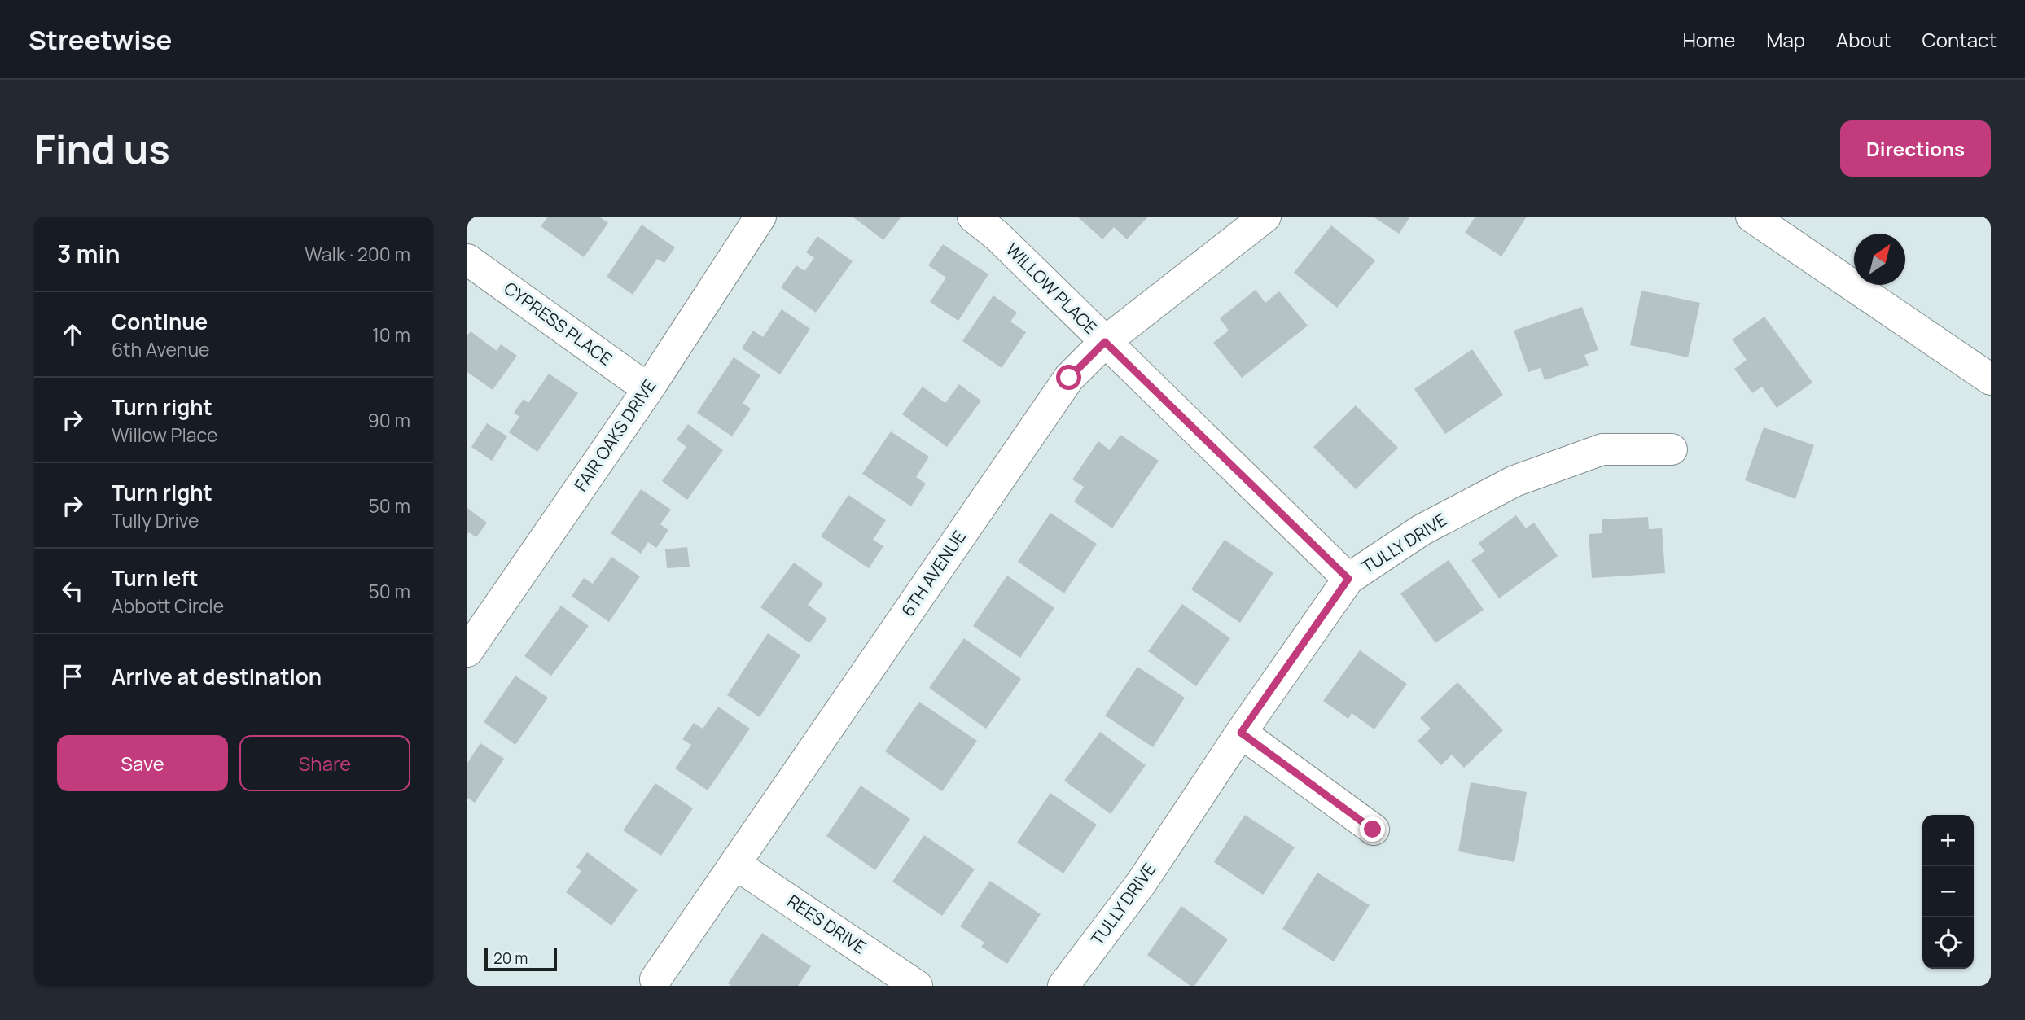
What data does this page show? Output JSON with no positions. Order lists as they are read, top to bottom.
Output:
{
  "streets": {
    "street": [
      "WILLOW PLACE",
      "CYPRESS PLACE",
      "FAIR OAKS DRIVE",
      "TULLY DRIVE",
      "6TH AVENUE",
      "REES DRIVE"
    ]
  },
  "crossings": [
    ["WILLOW PLACE", "TULLY DRIVE"],
    ["WILLOW PLACE", "6TH AVENUE"],
    ["CYPRESS PLACE", "FAIR OAKS DRIVE"],
    ["6TH AVENUE", "REES DRIVE"]
  ],
  "scale_bar": "20 m",
  "north": "top right",
  "page": {
    "header": "Streetwise",
    "nav": [
      "Home",
      "Map",
      "About",
      "Contact"
    ],
    "buttons": [
      "Directions",
      ["Save", "Share"]
    ],
    "title": "Find us",
    "heading": ["3 min", "Walk · 200 m"],
    "list": [
      ["Continue", "6th Avenue", "10 m"],
      ["Turn right", "Willow Place", "90 m"],
      ["Turn right", "Tully Drive", "50 m"],
      ["Turn left", "Abbott Circle", "50 m"],
      "Arrive at destination"
    ],
    "map_buttons": ["+", "−"],
    "scale": "20 m"
  }
}
